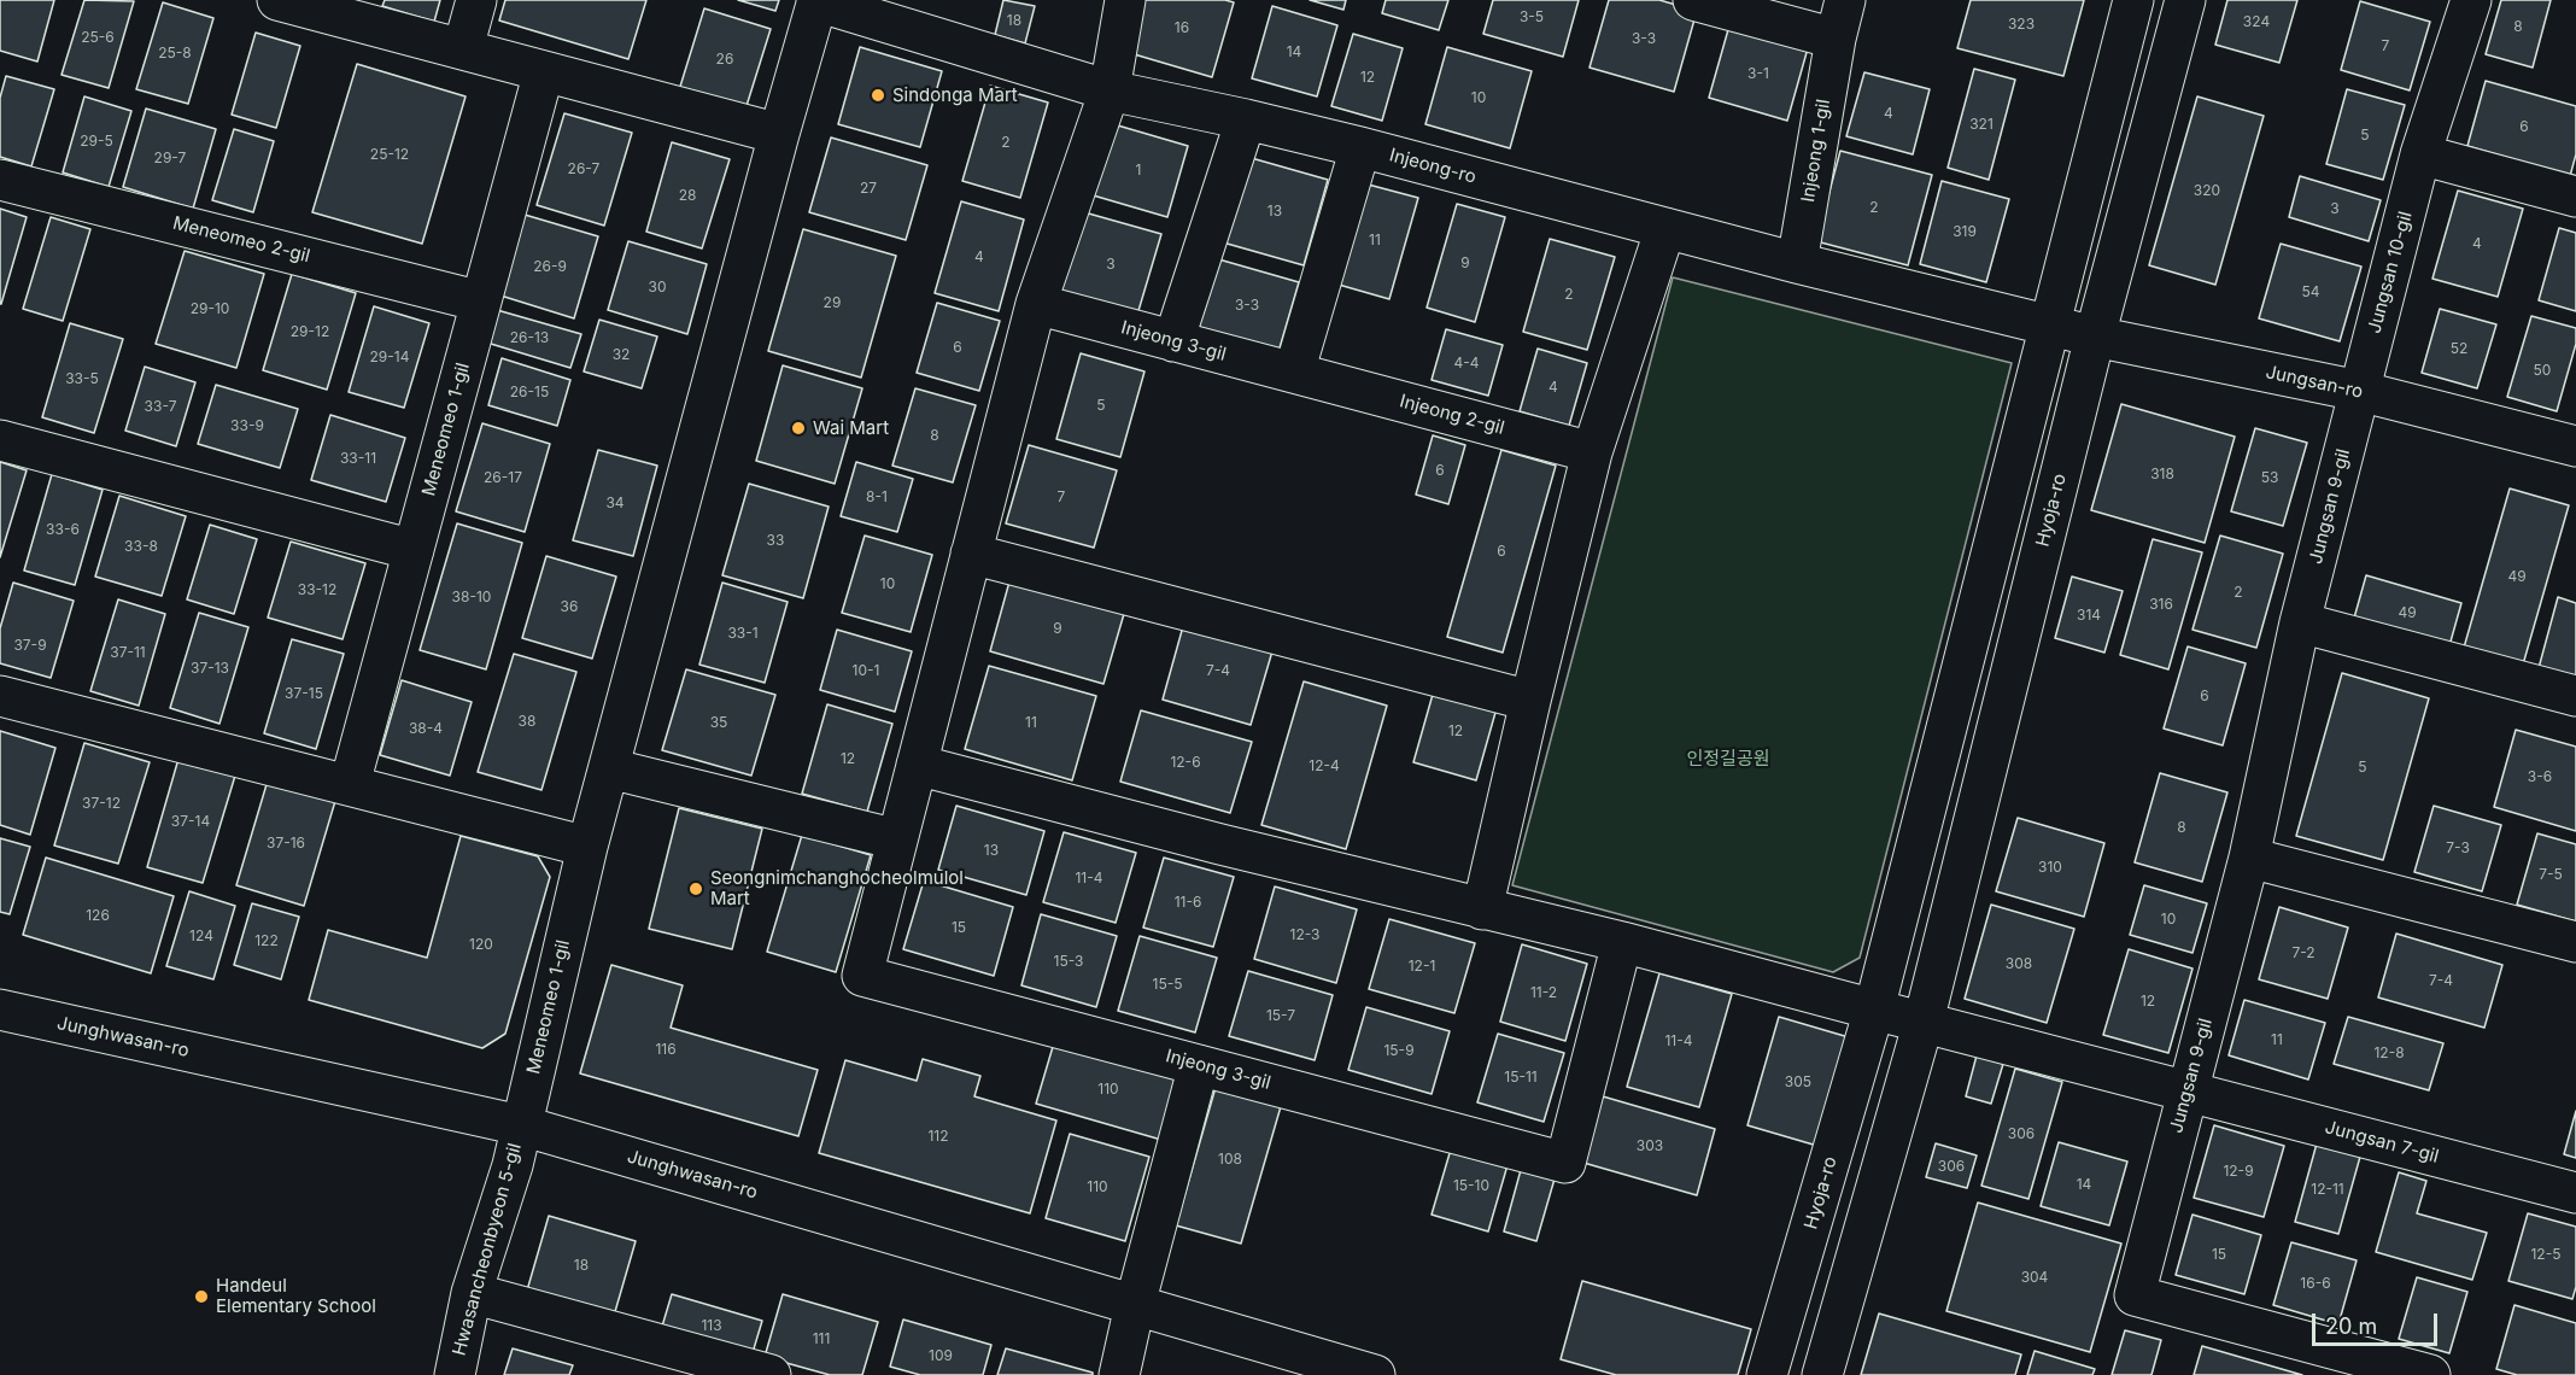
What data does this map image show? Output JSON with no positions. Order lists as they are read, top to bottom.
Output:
{
  "streets": {
    "street": [
      "Injeong 1-gil",
      "Injeong-ro",
      "Meneomeo 2-gil",
      "Jungsan 10-gil",
      "Injeong 3-gil",
      "Jungsan-ro",
      "Injeong 2-gil",
      "Meneomeo 1-gil",
      "Jungsan 9-gil",
      "Hyoja-ro",
      "Junghwasan-ro",
      "Jungsan 7-gil",
      "Hwasancheonbyeon 5-gil"
    ]
  },
  "crossings": [
    ["Injeong 1-gil", "Injeong-ro"],
    ["Injeong-ro", "Injeong 3-gil"],
    ["Injeong-ro", "Jungsan-ro"],
    ["Injeong-ro", "Meneomeo 1-gil"],
    ["Injeong-ro", "Hyoja-ro"],
    ["Meneomeo 2-gil", "Meneomeo 1-gil"],
    ["Jungsan 10-gil", "Jungsan-ro"],
    ["Jungsan 10-gil", "Jungsan 9-gil"],
    ["Injeong 3-gil", "Injeong 2-gil"],
    ["Jungsan-ro", "Jungsan 9-gil"],
    ["Jungsan-ro", "Hyoja-ro"],
    ["Meneomeo 1-gil", "Junghwasan-ro"],
    ["Meneomeo 1-gil", "Hwasancheonbyeon 5-gil"],
    ["Jungsan 9-gil", "Jungsan 7-gil"],
    ["Hyoja-ro", "Jungsan 7-gil"],
    ["Junghwasan-ro", "Hwasancheonbyeon 5-gil"]
  ],
  "parks": ["인정길공원"],
  "places": [
    "Sindonga Mart",
    "Wai Mart",
    "Seongnimchanghocheolmulol Mart",
    "Handeul Elementary School"
  ],
  "house_numbers": [
    "3-5",
    "18",
    "324",
    "323",
    "8",
    "16",
    "25-6",
    "3-3",
    "7",
    "14",
    "25-8",
    "26",
    "3-1",
    "12",
    "10",
    "4",
    "321",
    "6",
    "5",
    "29-5",
    "2",
    "25-12",
    "29-7",
    "26-7",
    "1",
    "27",
    "320",
    "28",
    "2",
    "3",
    "13",
    "319",
    "11",
    "4",
    "4",
    "9",
    "3",
    "26-9",
    "30",
    "54",
    "2",
    "29",
    "3-3",
    "29-10",
    "29-12",
    "26-13",
    "6",
    "52",
    "32",
    "29-14",
    "4-4",
    "50",
    "33-5",
    "4",
    "26-15",
    "5",
    "33-7",
    "33-9",
    "8",
    "33-11",
    "6",
    "318",
    "26-17",
    "53",
    "8-1",
    "7",
    "34",
    "33-6",
    "33",
    "33-8",
    "6",
    "49",
    "10",
    "33-12",
    "2",
    "38-10",
    "316",
    "36",
    "49",
    "314",
    "9",
    "33-1",
    "37-9",
    "37-11",
    "37-13",
    "10-1",
    "7-4",
    "37-15",
    "6",
    "38",
    "35",
    "11",
    "38-4",
    "12",
    "12",
    "12-6",
    "12-4",
    "5",
    "3-6",
    "37-12",
    "37-14",
    "8",
    "37-16",
    "7-3",
    "13",
    "310",
    "7-5",
    "11-4",
    "11-6",
    "126",
    "10",
    "15",
    "12-3",
    "124",
    "122",
    "120",
    "7-2",
    "15-3",
    "308",
    "12-1",
    "7-4",
    "15-5",
    "11-2",
    "12",
    "15-7",
    "11",
    "11-4",
    "116",
    "15-9",
    "12-8",
    "15-11",
    "305",
    "110",
    "306",
    "112",
    "303",
    "108",
    "306",
    "12-9",
    "14",
    "15-10",
    "110",
    "12-11",
    "15",
    "12-5",
    "18",
    "304",
    "16-6",
    "113",
    "111",
    "109"
  ],
  "scale_bar": "20 m"
}
